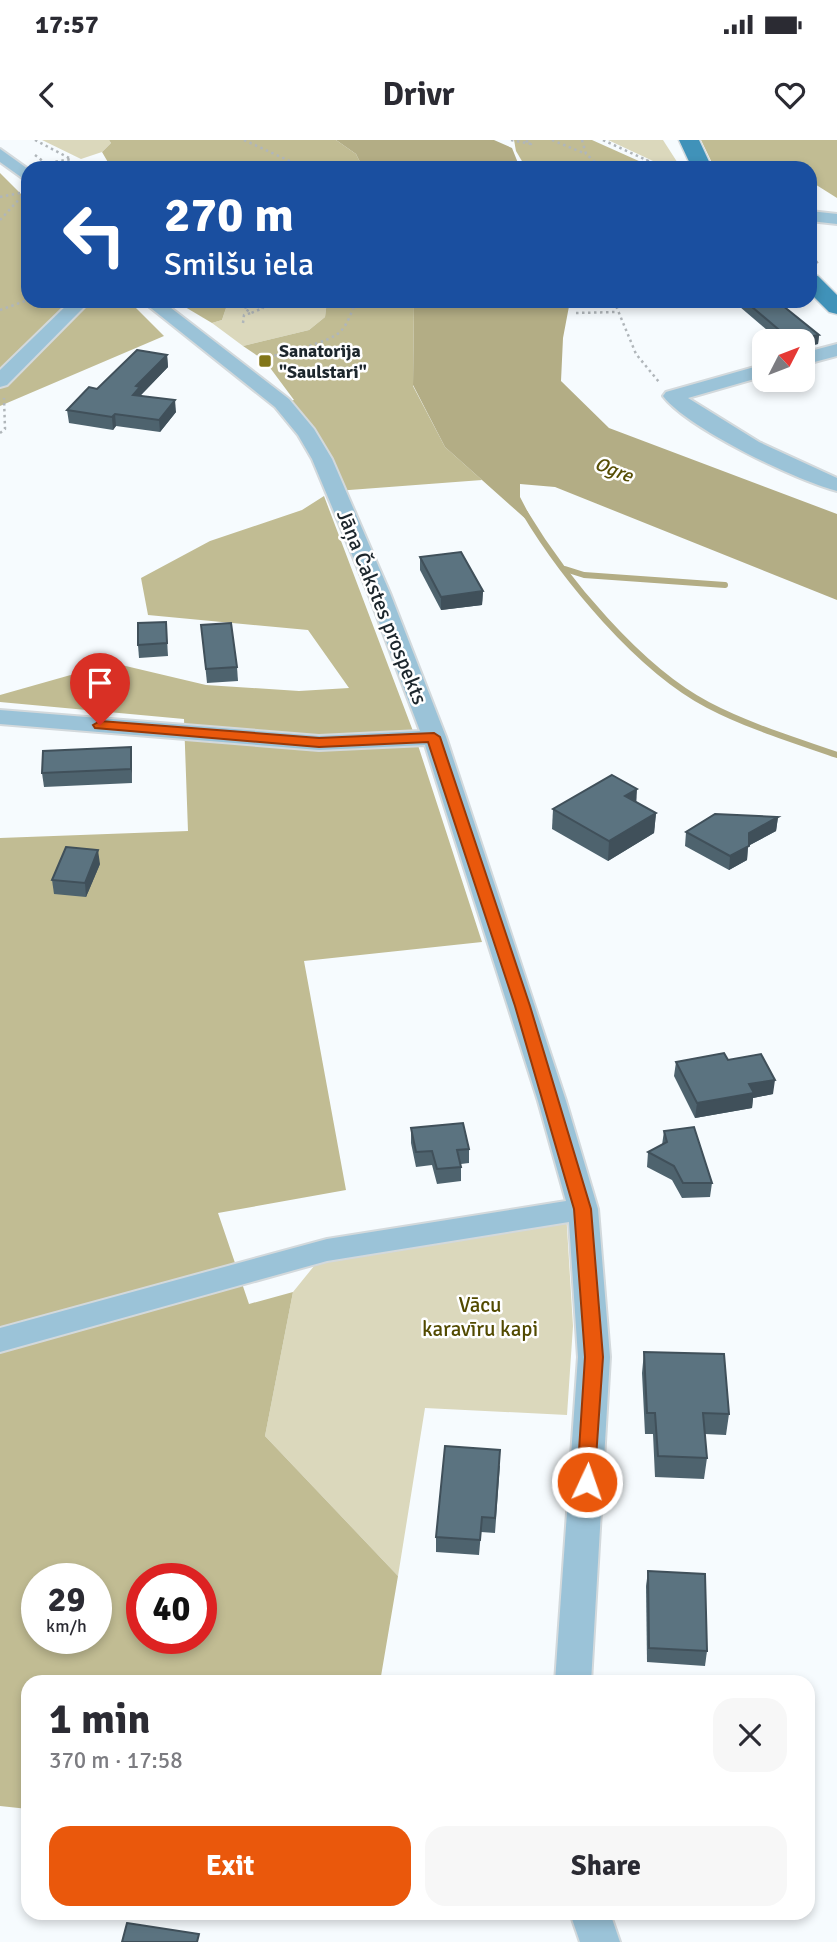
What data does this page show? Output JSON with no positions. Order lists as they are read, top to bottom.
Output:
{
  "streets": {
    "street": ["Jāņa Čakstes prospekts"]
  },
  "water": ["Ogre"],
  "parks": ["Vācu karavīru kapi"],
  "places": {
    "transit": ["Sanatorija \"Saulstari\""]
  },
  "north": "top right",
  "page": {
    "status": "17:57",
    "header": "Drivr",
    "turn": ["270 m", "Smilšu iela"],
    "speed": "29 km/h",
    "limit": "40",
    "heading": ["1 min", "370 m · 17:58"],
    "buttons": ["Exit", "Share"]
  }
}
